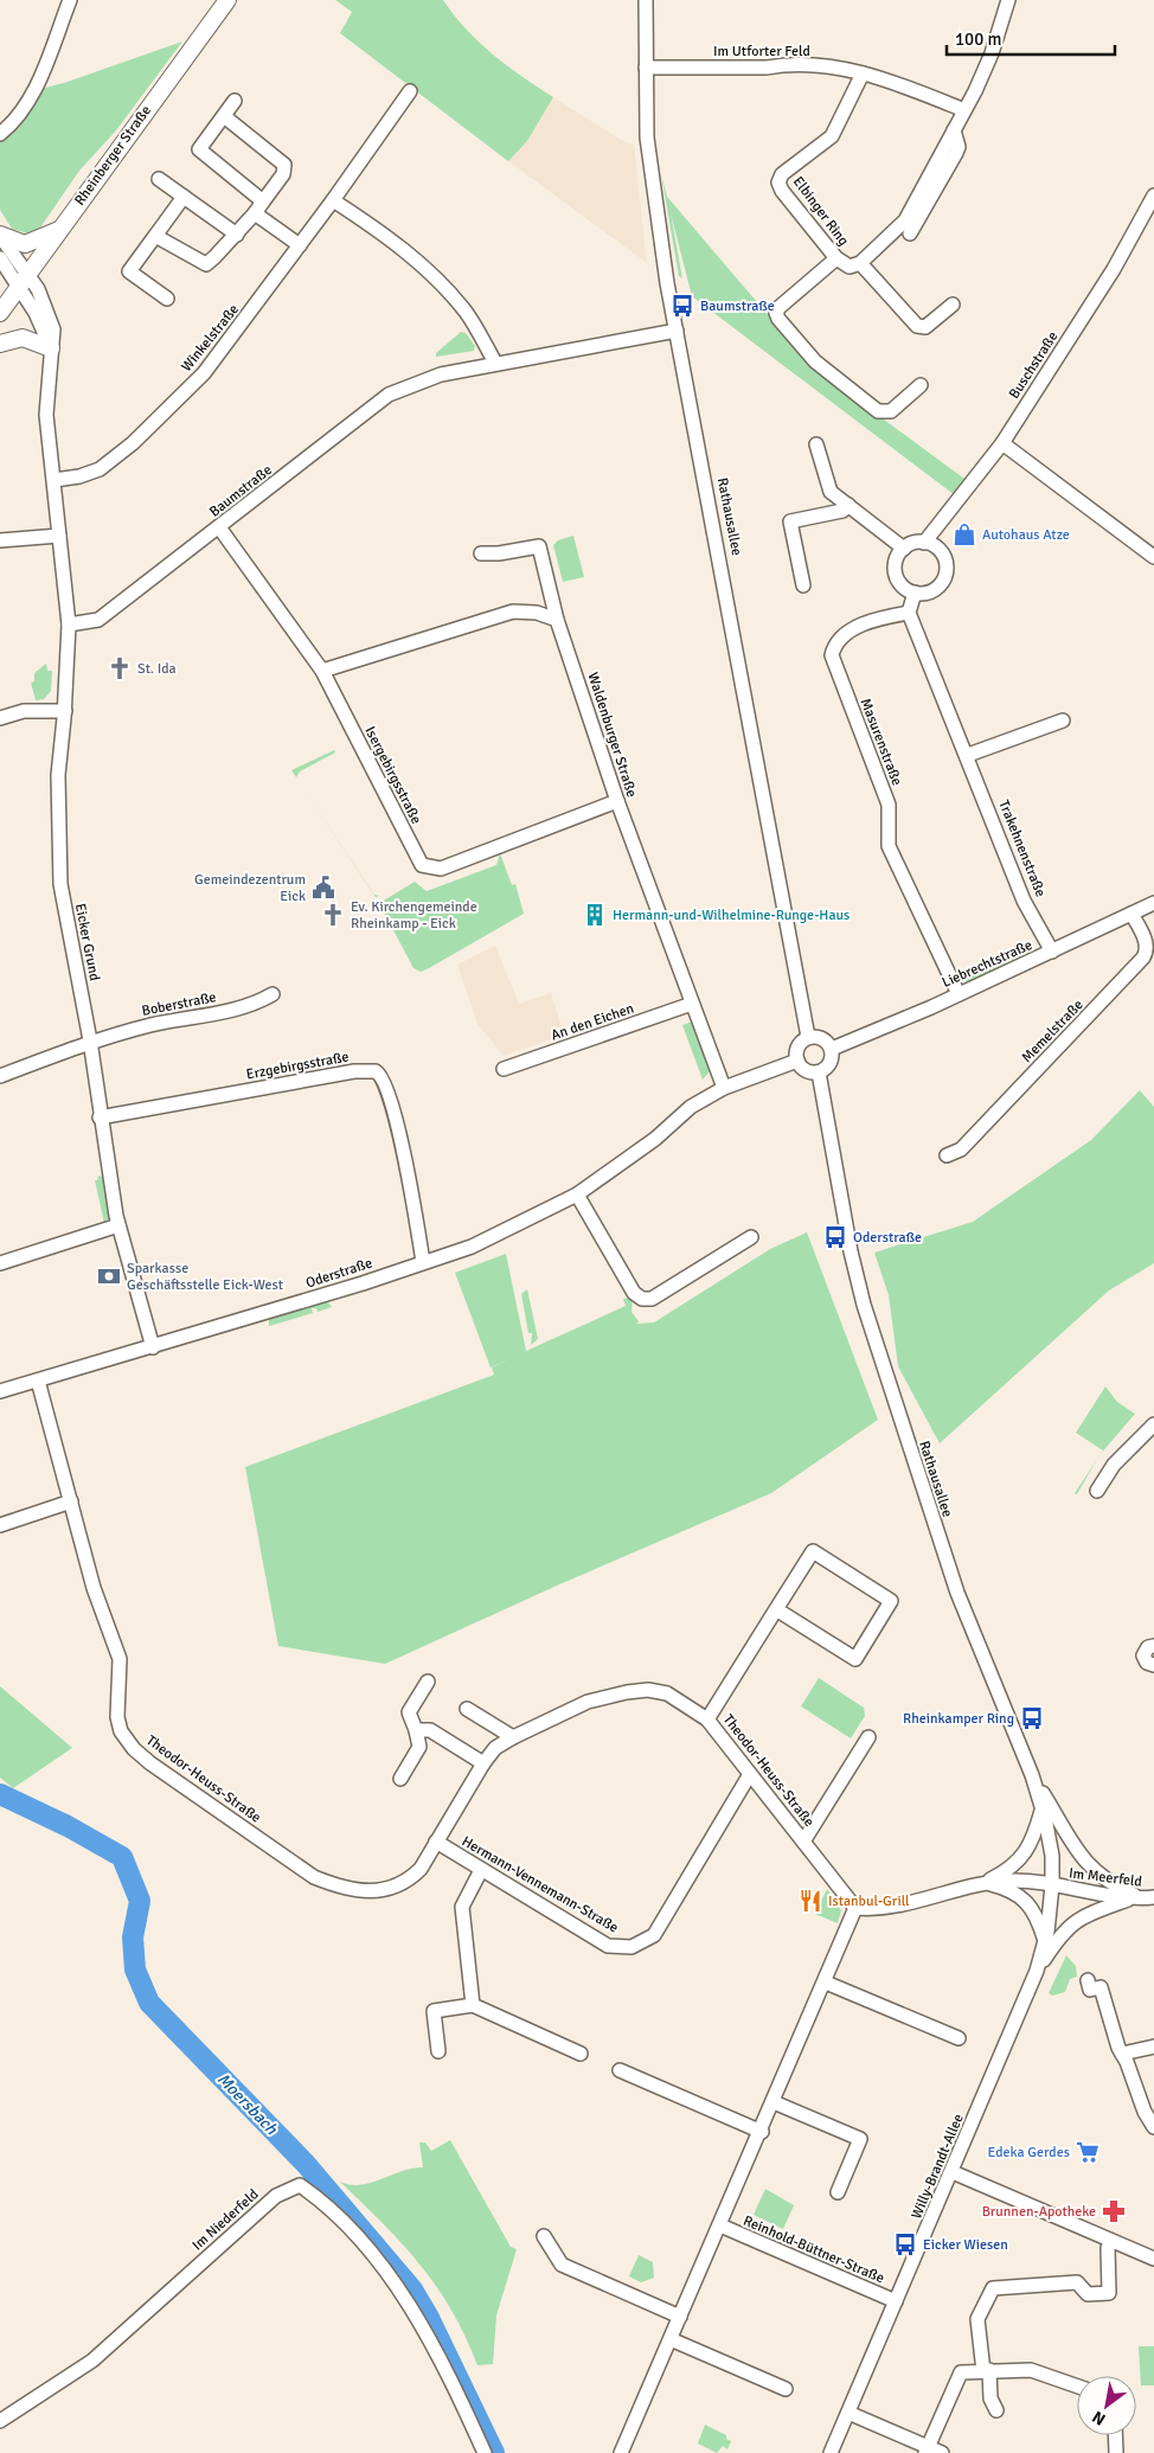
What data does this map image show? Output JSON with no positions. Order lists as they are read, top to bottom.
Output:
{
  "streets": {
    "main road": ["Rheinberger Straße"],
    "street": [
      "Im Utforter Feld",
      "Elbinger Ring",
      "Winkelstraße",
      "Buschstraße",
      "Baumstraße",
      "Rathausallee",
      "Waldenburger Straße",
      "Masurenstraße",
      "Isergebirgsstraße",
      "Trakehnenstraße",
      "Eicker Grund",
      "Liebrechtstraße",
      "Boberstraße",
      "An den Eichen",
      "Memelstraße",
      "Erzgebirgsstraße",
      "Oderstraße",
      "Theodor-Heuss-Straße",
      "Im Meerfeld",
      "Hermann-Vennemann-Straße",
      "Willy-Brandt-Allee",
      "Im Niederfeld",
      "Reinhold-Büttner-Straße"
    ]
  },
  "crossings": [
    ["Im Utforter Feld", "Elbinger Ring"],
    ["Im Utforter Feld", "Rathausallee"],
    ["Rheinberger Straße", "Eicker Grund"],
    ["Winkelstraße", "Eicker Grund"],
    ["Baumstraße", "Rathausallee"],
    ["Baumstraße", "Isergebirgsstraße"],
    ["Baumstraße", "Eicker Grund"],
    ["Rathausallee", "Liebrechtstraße"],
    ["Rathausallee", "Oderstraße"],
    ["Rathausallee", "Im Meerfeld"],
    ["Rathausallee", "Willy-Brandt-Allee"],
    ["Waldenburger Straße", "Isergebirgsstraße"],
    ["Waldenburger Straße", "An den Eichen"],
    ["Waldenburger Straße", "Oderstraße"],
    ["Masurenstraße", "Trakehnenstraße"],
    ["Masurenstraße", "Liebrechtstraße"],
    ["Trakehnenstraße", "Liebrechtstraße"],
    ["Eicker Grund", "Boberstraße"],
    ["Eicker Grund", "Erzgebirgsstraße"],
    ["Eicker Grund", "Oderstraße"],
    ["Liebrechtstraße", "Memelstraße"],
    ["Liebrechtstraße", "Oderstraße"],
    ["Erzgebirgsstraße", "Oderstraße"],
    ["Oderstraße", "Theodor-Heuss-Straße"],
    ["Theodor-Heuss-Straße", "Hermann-Vennemann-Straße"],
    ["Theodor-Heuss-Straße", "Reinhold-Büttner-Straße"],
    ["Im Meerfeld", "Willy-Brandt-Allee"],
    ["Willy-Brandt-Allee", "Reinhold-Büttner-Straße"]
  ],
  "water": ["Moersbach"],
  "places": {
    "bus stop": [
      "Baumstraße",
      "Oderstraße",
      "Rheinkamper Ring",
      "Eicker Wiesen"
    ],
    "shop": ["Autohaus Atze"],
    "church": ["St. Ida", "Ev. Kirchengemeinde Rheinkamp - Eick"],
    "public building": ["Gemeindezentrum Eick"],
    "building": ["Hermann-und-Wilhelmine-Runge-Haus"],
    "bank": ["Sparkasse Geschäftsstelle Eick-West"],
    "restaurant": ["Istanbul-Grill"],
    "supermarket": ["Edeka Gerdes"],
    "pharmacy": ["Brunnen-Apotheke"]
  },
  "scale_bar": "100 m",
  "north": "bottom left"
}
